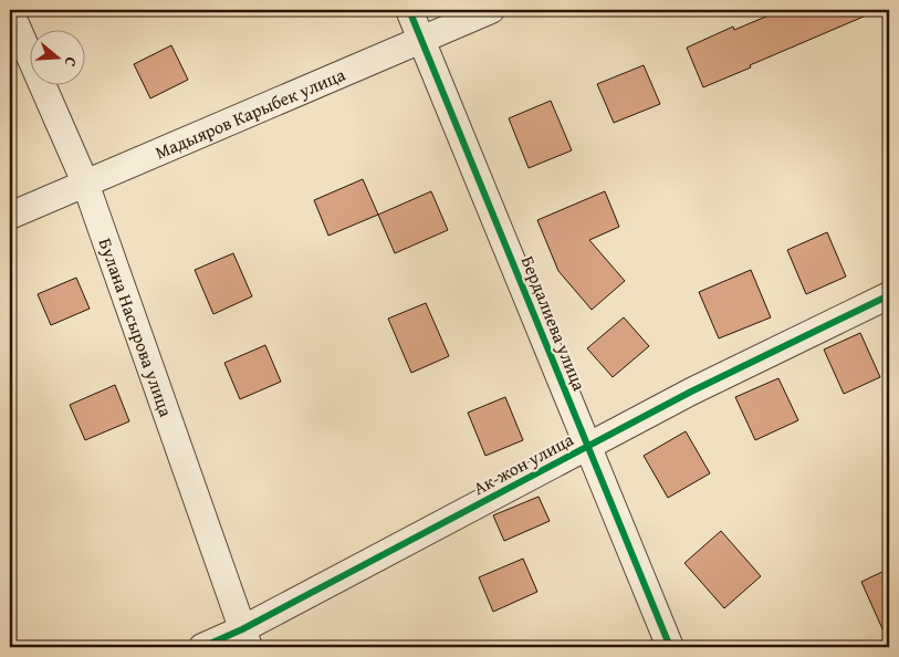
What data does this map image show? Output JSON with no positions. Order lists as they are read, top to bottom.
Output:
{
  "streets": {
    "street": [
      "Мадыяров Карыбек улица",
      "Бердалиева улица",
      "Булана Насырова улица",
      "Ак-жон улица"
    ]
  },
  "crossings": [
    ["Мадыяров Карыбек улица", "Бердалиева улица"],
    ["Мадыяров Карыбек улица", "Булана Насырова улица"],
    ["Бердалиева улица", "Ак-жон улица"],
    ["Булана Насырова улица", "Ак-жон улица"]
  ],
  "north": "right"
}
